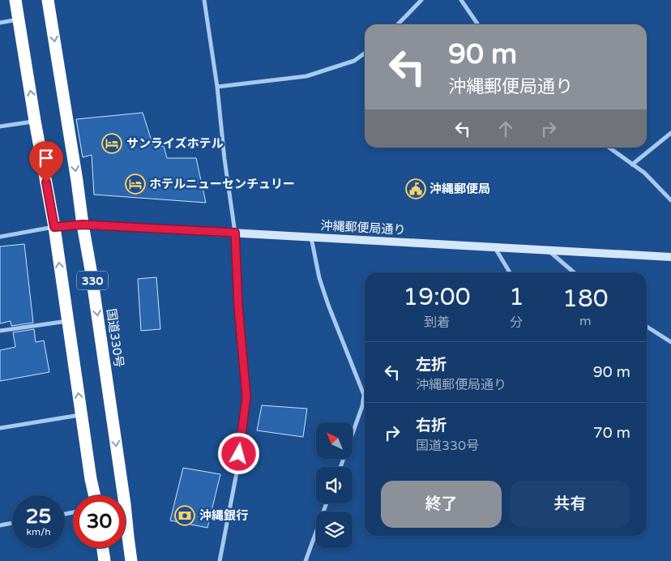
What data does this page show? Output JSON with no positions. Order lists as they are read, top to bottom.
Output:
{
  "streets": {
    "highway": ["330", "国道330号"],
    "street": ["沖縄郵便局通り"]
  },
  "crossings": [
    ["沖縄郵便局通り", "330"],
    ["沖縄郵便局通り", "国道330号"]
  ],
  "places": {
    "hotel": ["サンライズホテル", "ホテルニューセンチュリー"],
    "public building": ["沖縄郵便局"],
    "bank": ["沖縄銀行"]
  },
  "north": "top left",
  "page": {
    "turn": ["90 m", "沖縄郵便局通り"],
    "eta": [
      "19:00",
      "到着",
      "1",
      "分",
      "180",
      "m"
    ],
    "list": [
      {
        "name": "左折",
        "note": "沖縄郵便局通り",
        "value": "90 m"
      },
      {
        "name": "右折",
        "note": "国道330号",
        "value": "70 m"
      }
    ],
    "buttons": ["終了", "共有"],
    "speed": "25 km/h",
    "limit": "30"
  }
}
